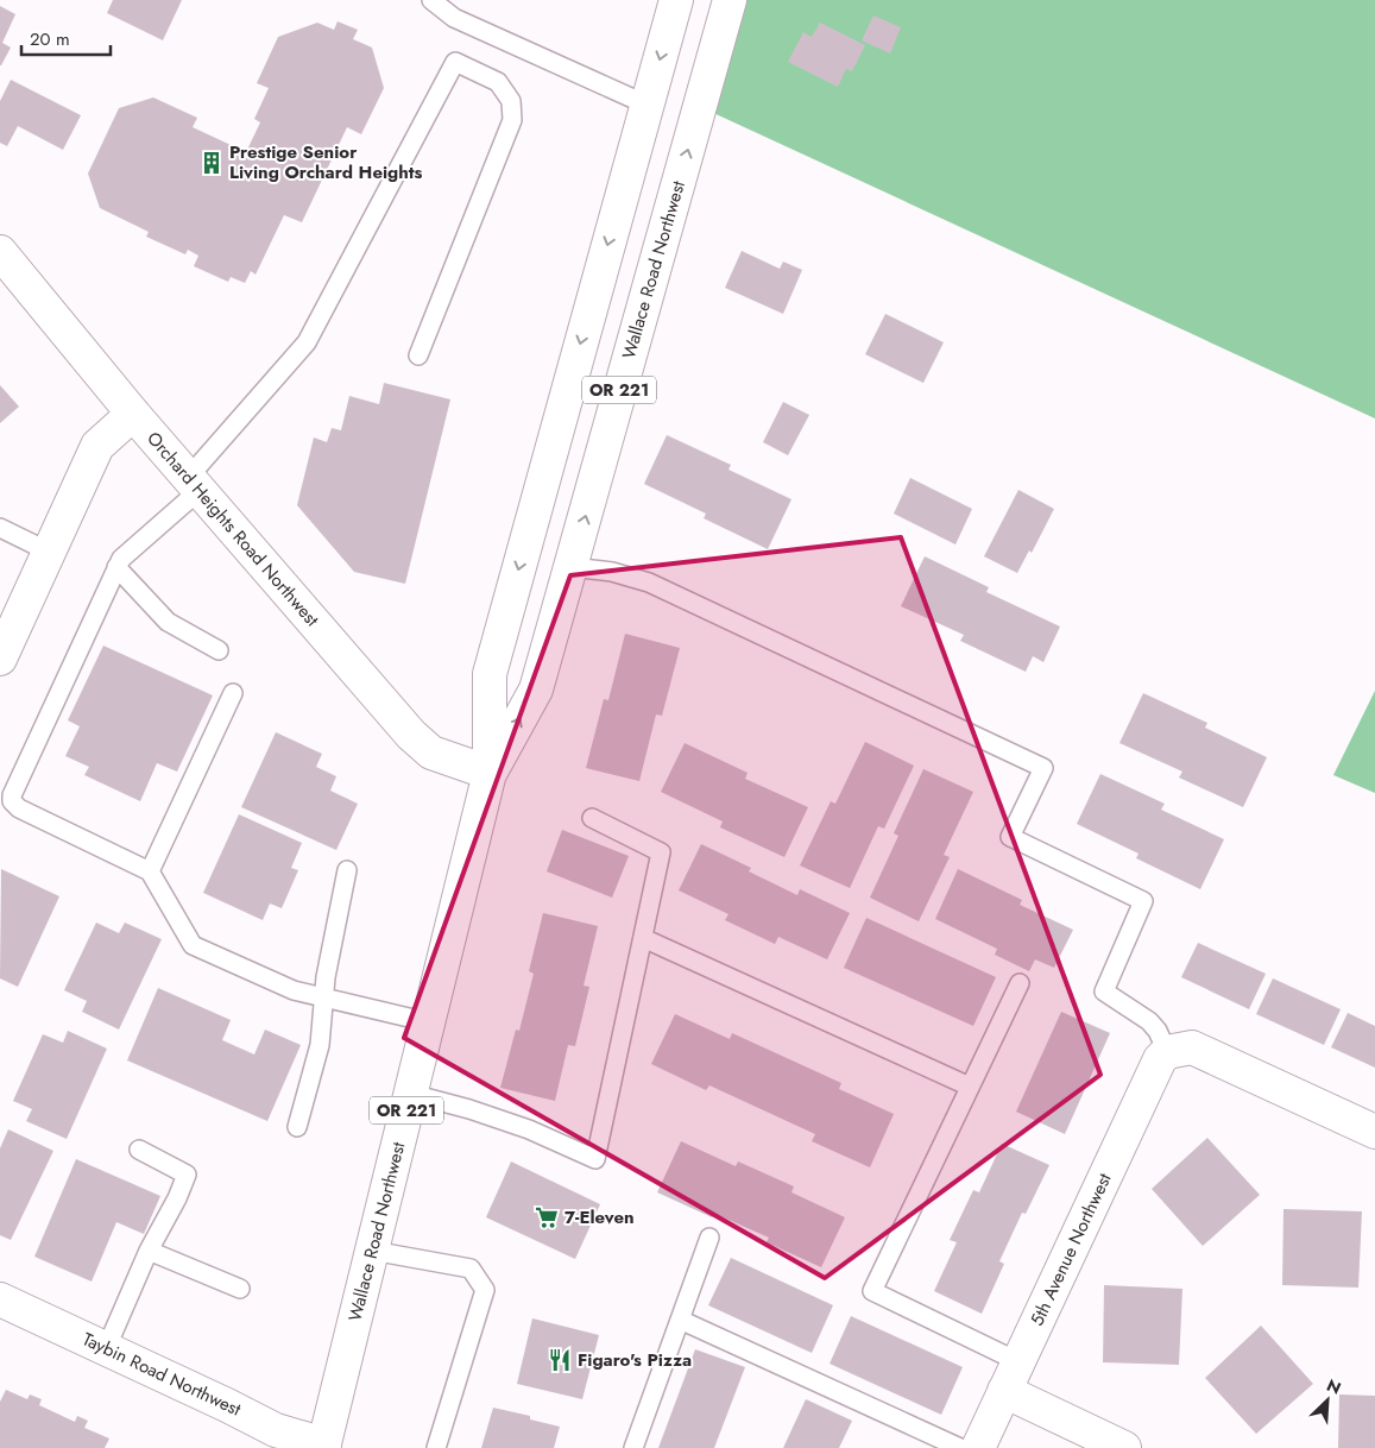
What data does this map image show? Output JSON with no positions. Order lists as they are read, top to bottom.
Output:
{
  "streets": {
    "main road": [
      "Wallace Road Northwest",
      "OR 221",
      "Orchard Heights Road Northwest",
      "5th Avenue Northwest",
      "Taybin Road Northwest"
    ]
  },
  "crossings": [
    ["Wallace Road Northwest", "Orchard Heights Road Northwest"],
    ["Wallace Road Northwest", "Taybin Road Northwest"]
  ],
  "places": {
    "building": ["Prestige Senior Living Orchard Heights"],
    "supermarket": ["7-Eleven"],
    "restaurant": ["Figaro's Pizza"]
  },
  "scale_bar": "20 m",
  "north": "top right"
}
